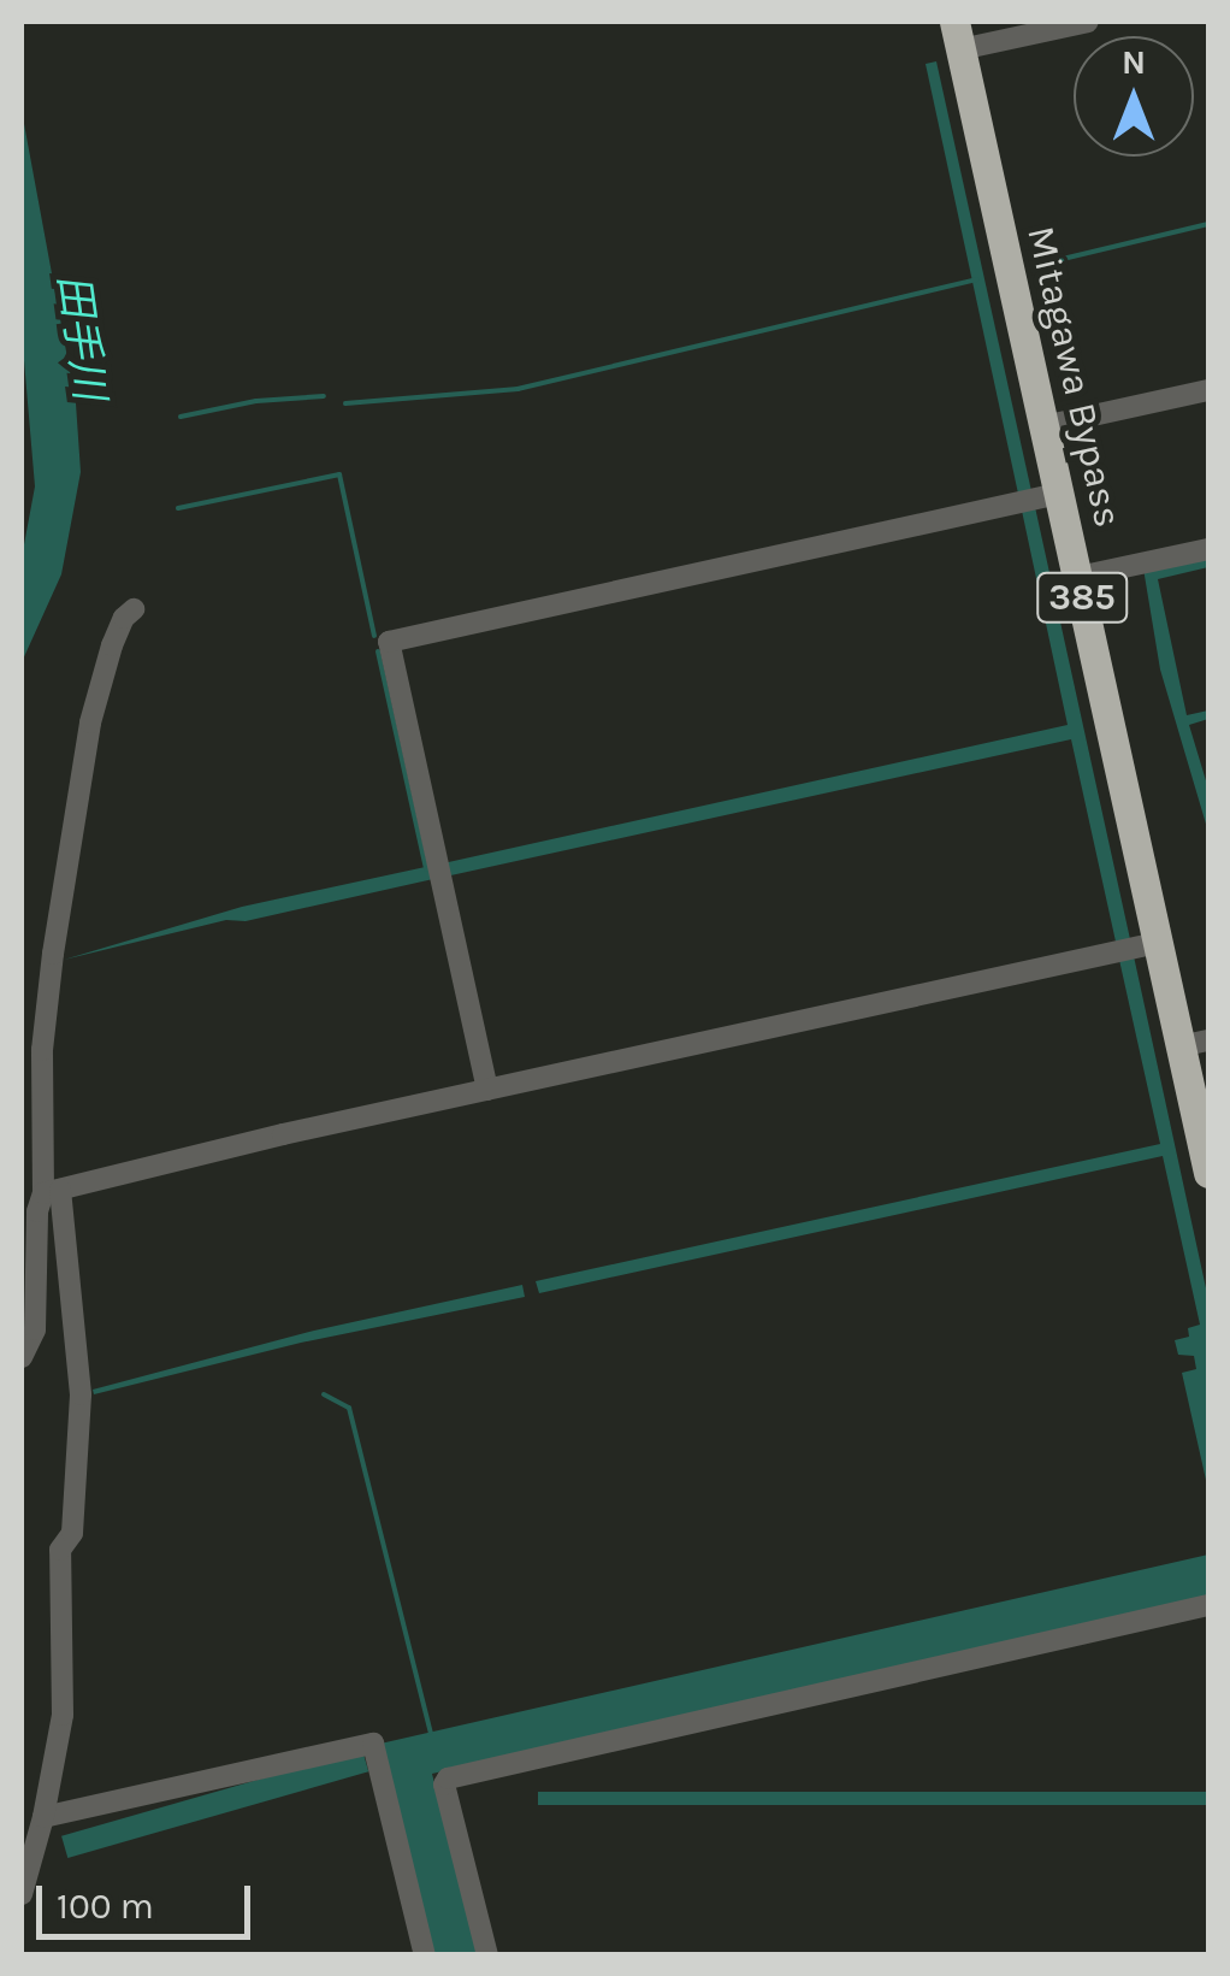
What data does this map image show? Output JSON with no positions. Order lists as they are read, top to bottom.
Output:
{
  "streets": {
    "highway": ["Mitagawa Bypass", "385"]
  },
  "water": ["田手川"],
  "scale_bar": "100 m",
  "north": "top"
}
